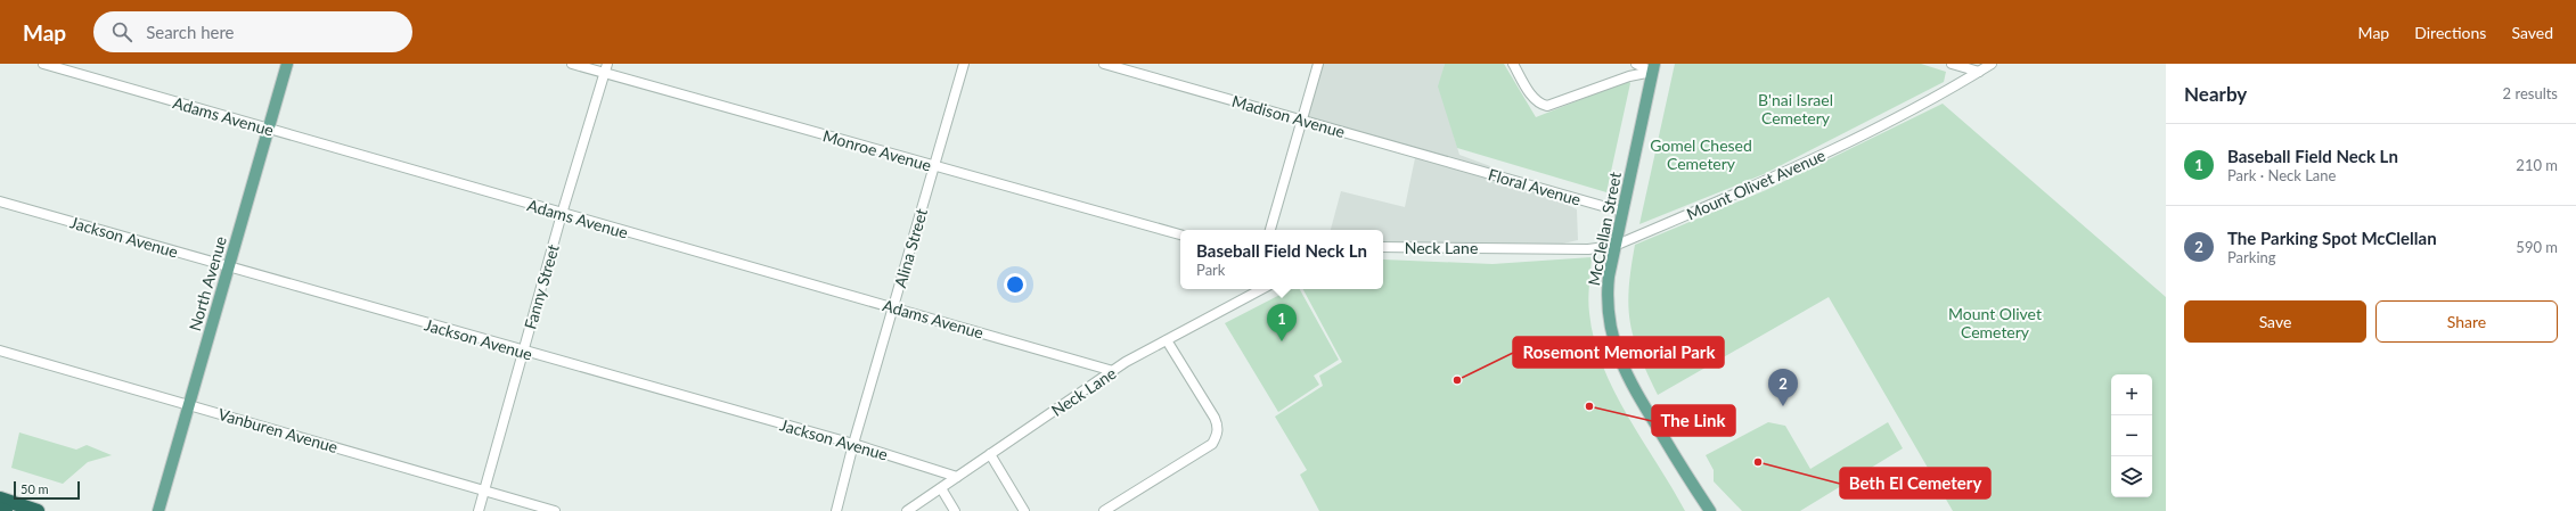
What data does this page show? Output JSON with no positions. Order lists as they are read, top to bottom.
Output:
{
  "streets": {
    "main road": ["McClellan Street", "North Avenue"],
    "street": [
      "Adams Avenue",
      "Madison Avenue",
      "Monroe Avenue",
      "Mount Olivet Avenue",
      "Floral Avenue",
      "Jackson Avenue",
      "Neck Lane",
      "Alina Street",
      "Fanny Street",
      "Vanburen Avenue"
    ]
  },
  "crossings": [
    ["Adams Avenue", "Neck Lane"],
    ["Adams Avenue", "Alina Street"],
    ["Adams Avenue", "North Avenue"],
    ["Adams Avenue", "Fanny Street"],
    ["Madison Avenue", "Floral Avenue"],
    ["Monroe Avenue", "Alina Street"],
    ["Monroe Avenue", "Fanny Street"],
    ["Mount Olivet Avenue", "McClellan Street"],
    ["Mount Olivet Avenue", "Neck Lane"],
    ["Floral Avenue", "McClellan Street"],
    ["Jackson Avenue", "Neck Lane"],
    ["Jackson Avenue", "Alina Street"],
    ["Jackson Avenue", "North Avenue"],
    ["Jackson Avenue", "Fanny Street"],
    ["North Avenue", "Vanburen Avenue"],
    ["Fanny Street", "Vanburen Avenue"]
  ],
  "parks": ["B'nai Israel Cemetery", "Gomel Chesed Cemetery", "Mount Olivet Cemetery"],
  "places": ["Rosemont Memorial Park", "The Link", "Beth El Cemetery"],
  "scale_bar": "50 m",
  "page": {
    "header": "Map",
    "search": "Search here",
    "nav": ["Map", "Directions", "Saved"],
    "heading": ["Nearby", "2 results"],
    "list": [
      {
        "mark": "1",
        "name": "Baseball Field Neck Ln",
        "note": "Park · Neck Lane",
        "value": "210 m"
      },
      {
        "mark": "2",
        "name": "The Parking Spot McClellan",
        "note": "Parking",
        "value": "590 m"
      }
    ],
    "popup": ["Baseball Field Neck Ln", "Park"],
    "buttons": ["Save", "Share"],
    "pins": ["1", "2"],
    "map_buttons": ["+", "−"],
    "scale": "50 m"
  }
}
